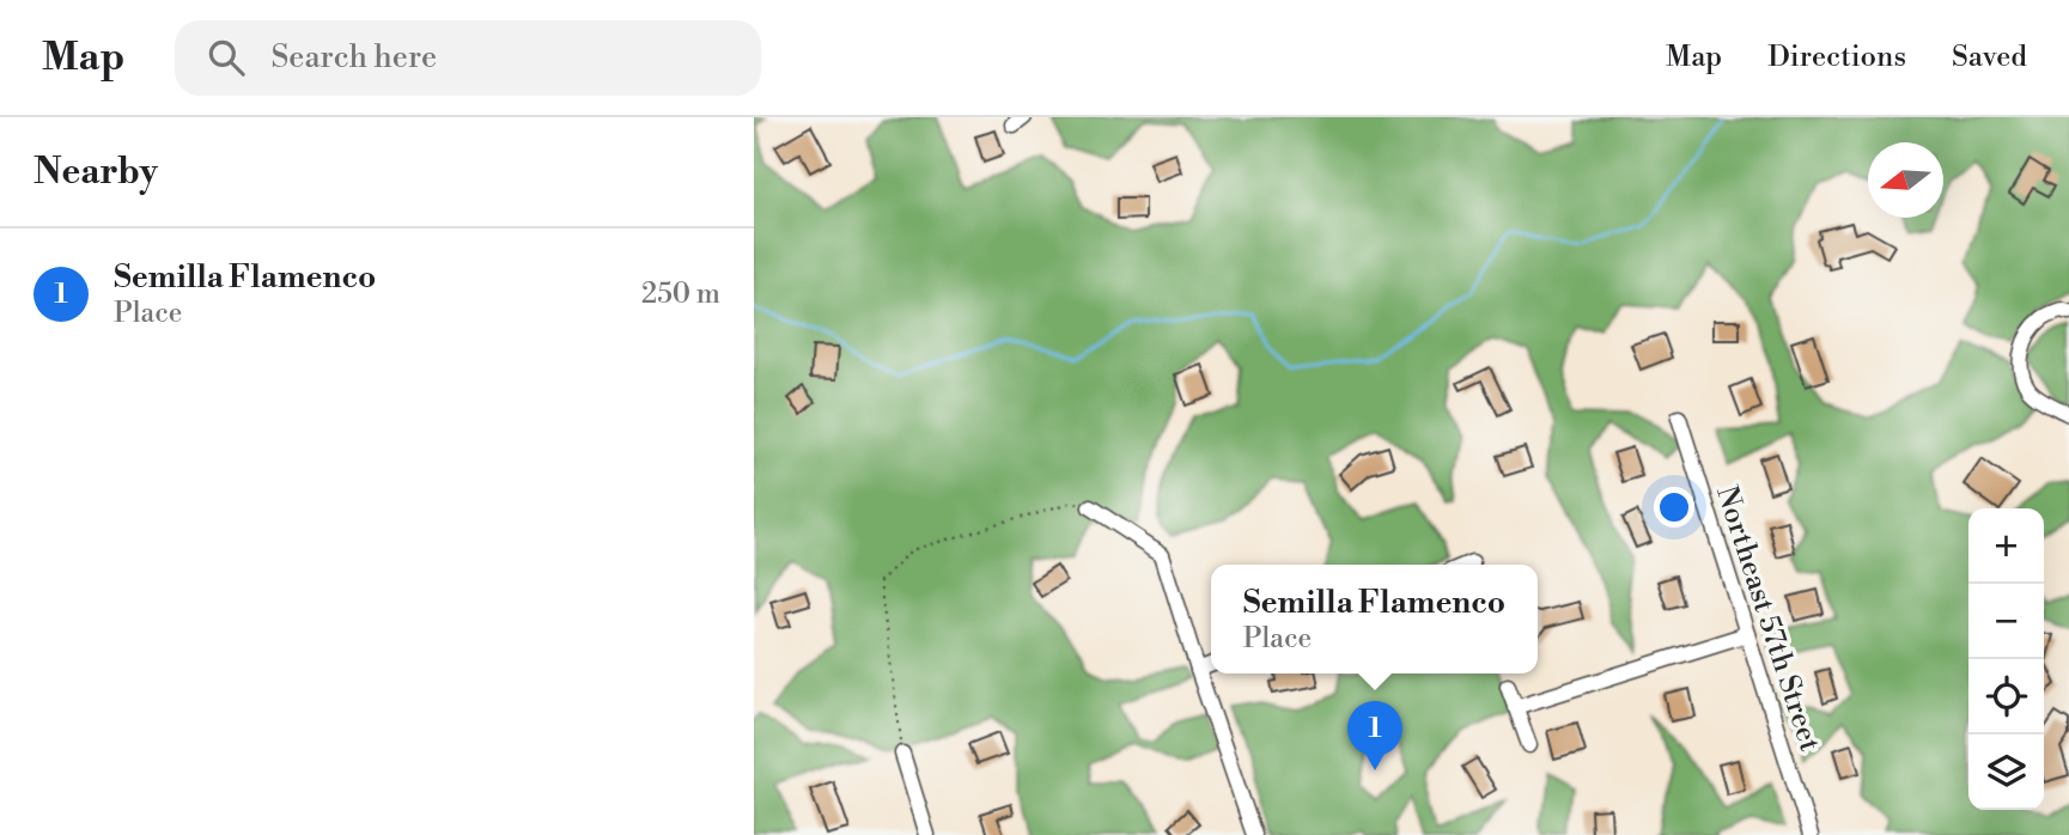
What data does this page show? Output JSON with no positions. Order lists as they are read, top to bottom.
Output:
{
  "streets": {
    "street": ["Northeast 57th Street"]
  },
  "north": "left",
  "page": {
    "header": "Map",
    "search": "Search here",
    "nav": ["Map", "Directions", "Saved"],
    "heading": "Nearby",
    "list": [
      {
        "mark": "1",
        "name": "Semilla Flamenco",
        "note": "Place",
        "value": "250 m"
      }
    ],
    "map_buttons": ["+", "−"],
    "popup": ["Semilla Flamenco", "Place"],
    "pins": "1"
  }
}
